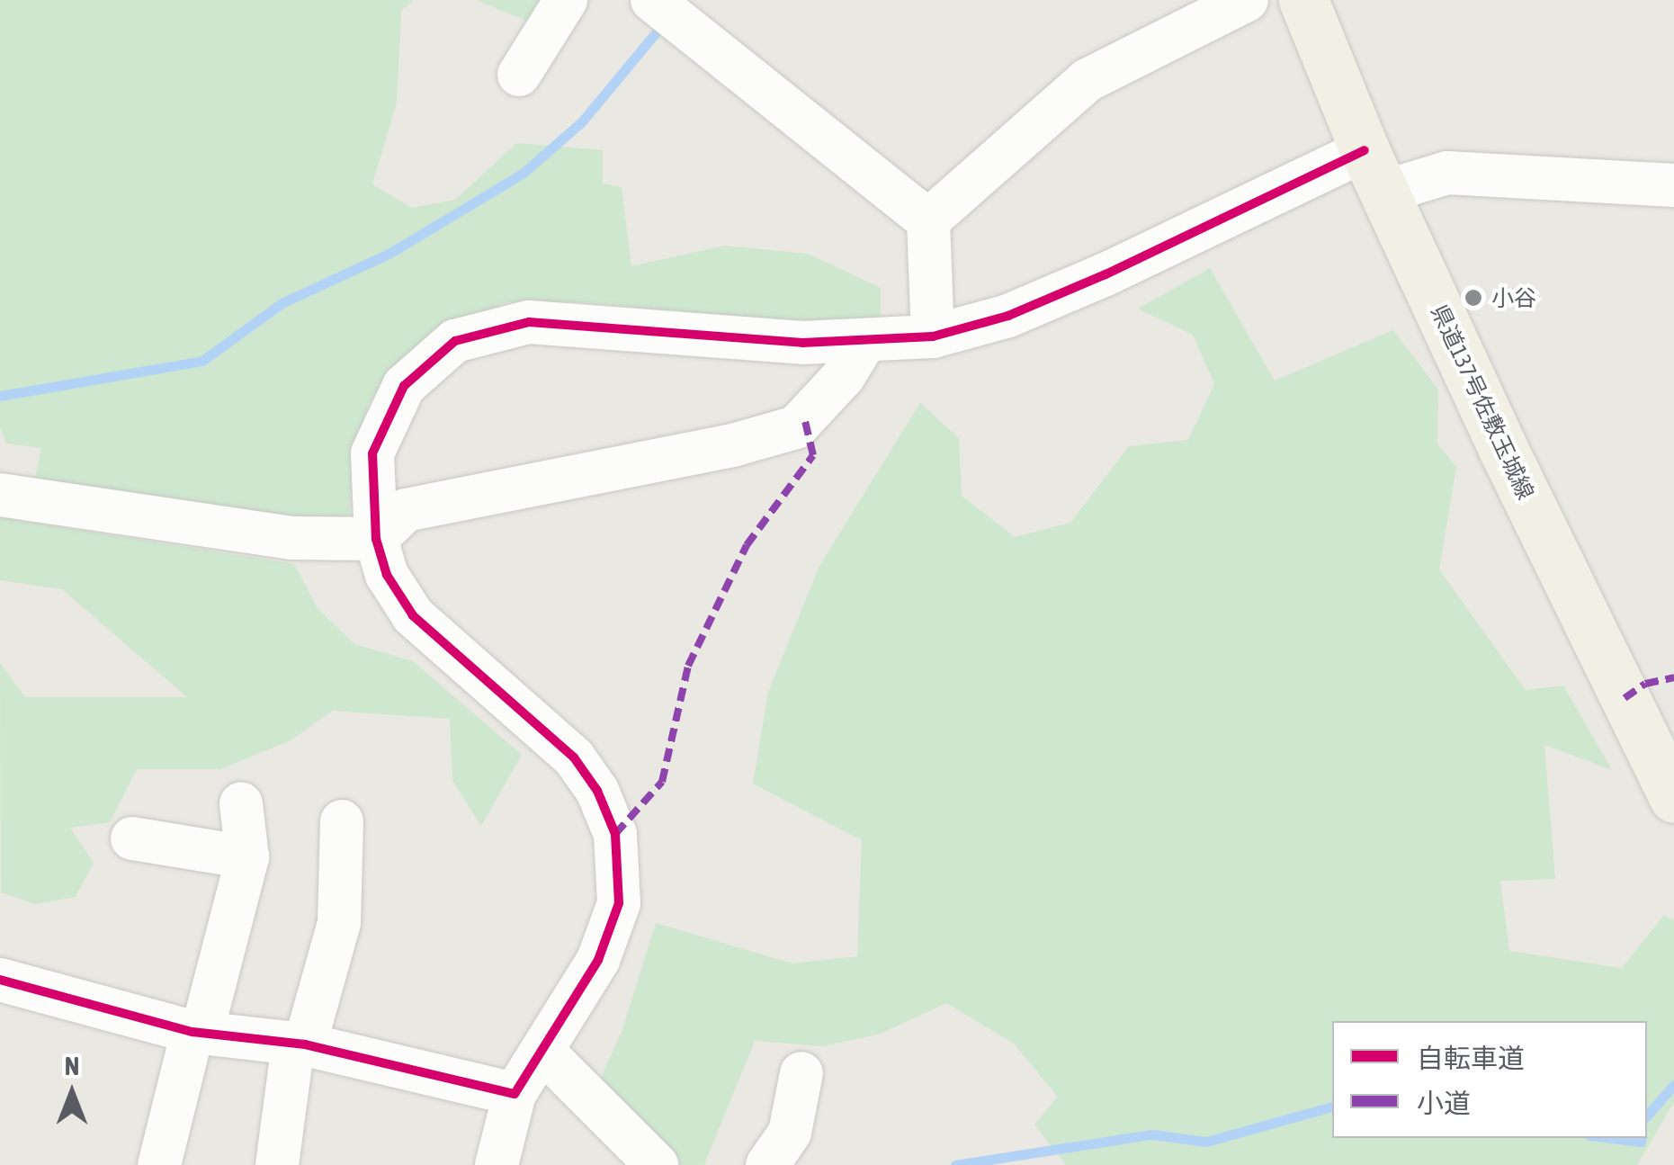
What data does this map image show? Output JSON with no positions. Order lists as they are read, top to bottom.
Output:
{
  "streets": {
    "main road": ["県道137号佐敷玉城線"]
  },
  "places": ["小谷"],
  "legend": ["自転車道", "小道"],
  "north": "top"
}
